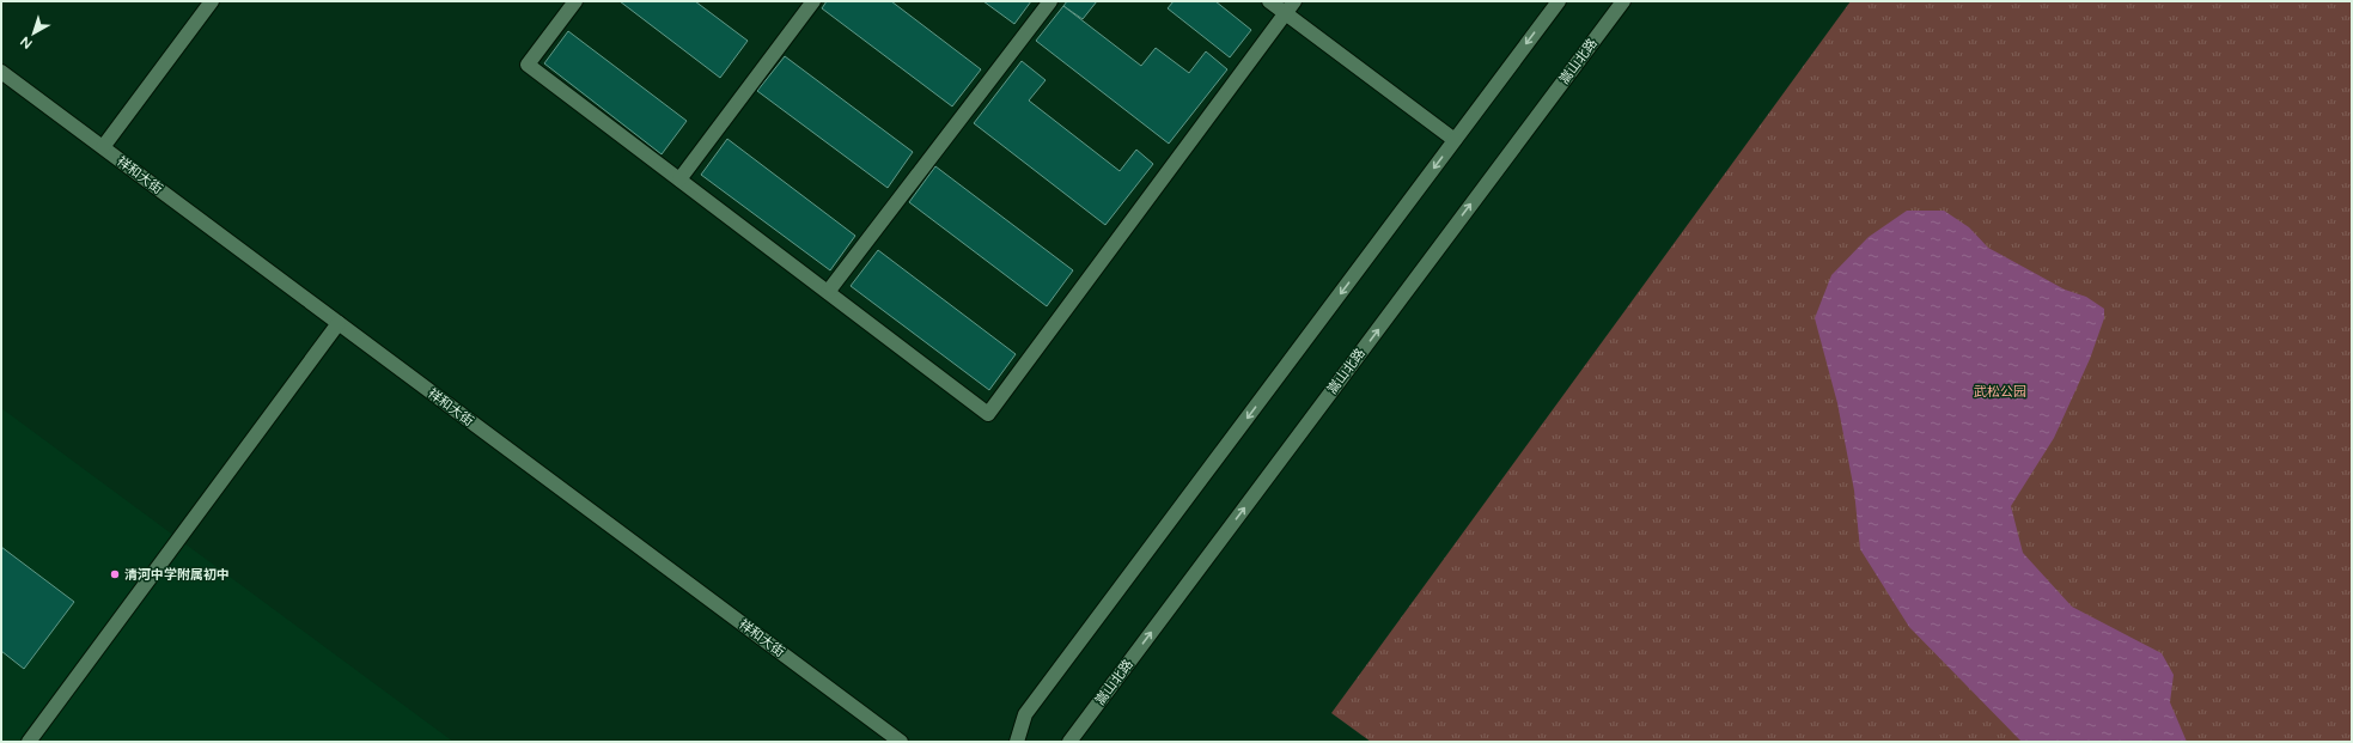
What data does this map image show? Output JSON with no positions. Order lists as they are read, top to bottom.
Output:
{
  "streets": {
    "street": ["嵩山北路", "祥和大街"]
  },
  "parks": ["武松公园"],
  "places": ["清河中学附属初中"],
  "north": "bottom left"
}
